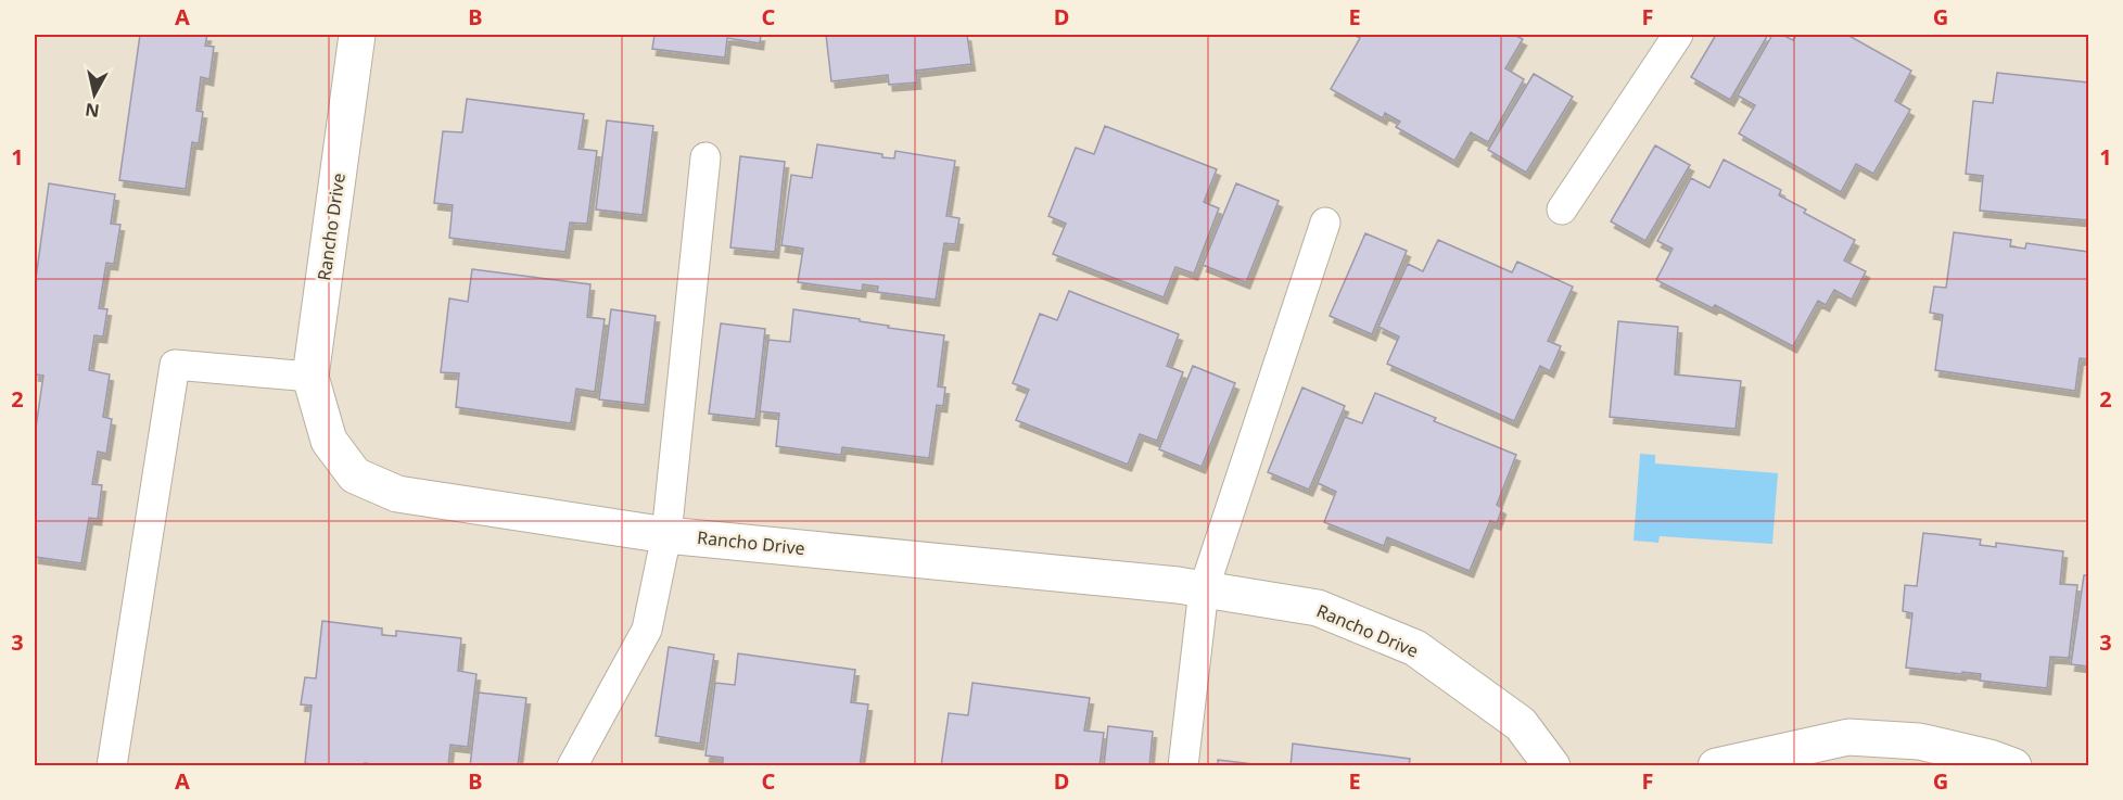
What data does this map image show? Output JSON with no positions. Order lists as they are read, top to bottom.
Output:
{
  "streets": {
    "street": ["Rancho Drive"]
  },
  "north": "bottom",
  "grid": {
    "columns": [
      "A",
      "B",
      "C",
      "D",
      "E",
      "F",
      "G"
    ],
    "rows": ["1", "2", "3"]
  }
}
